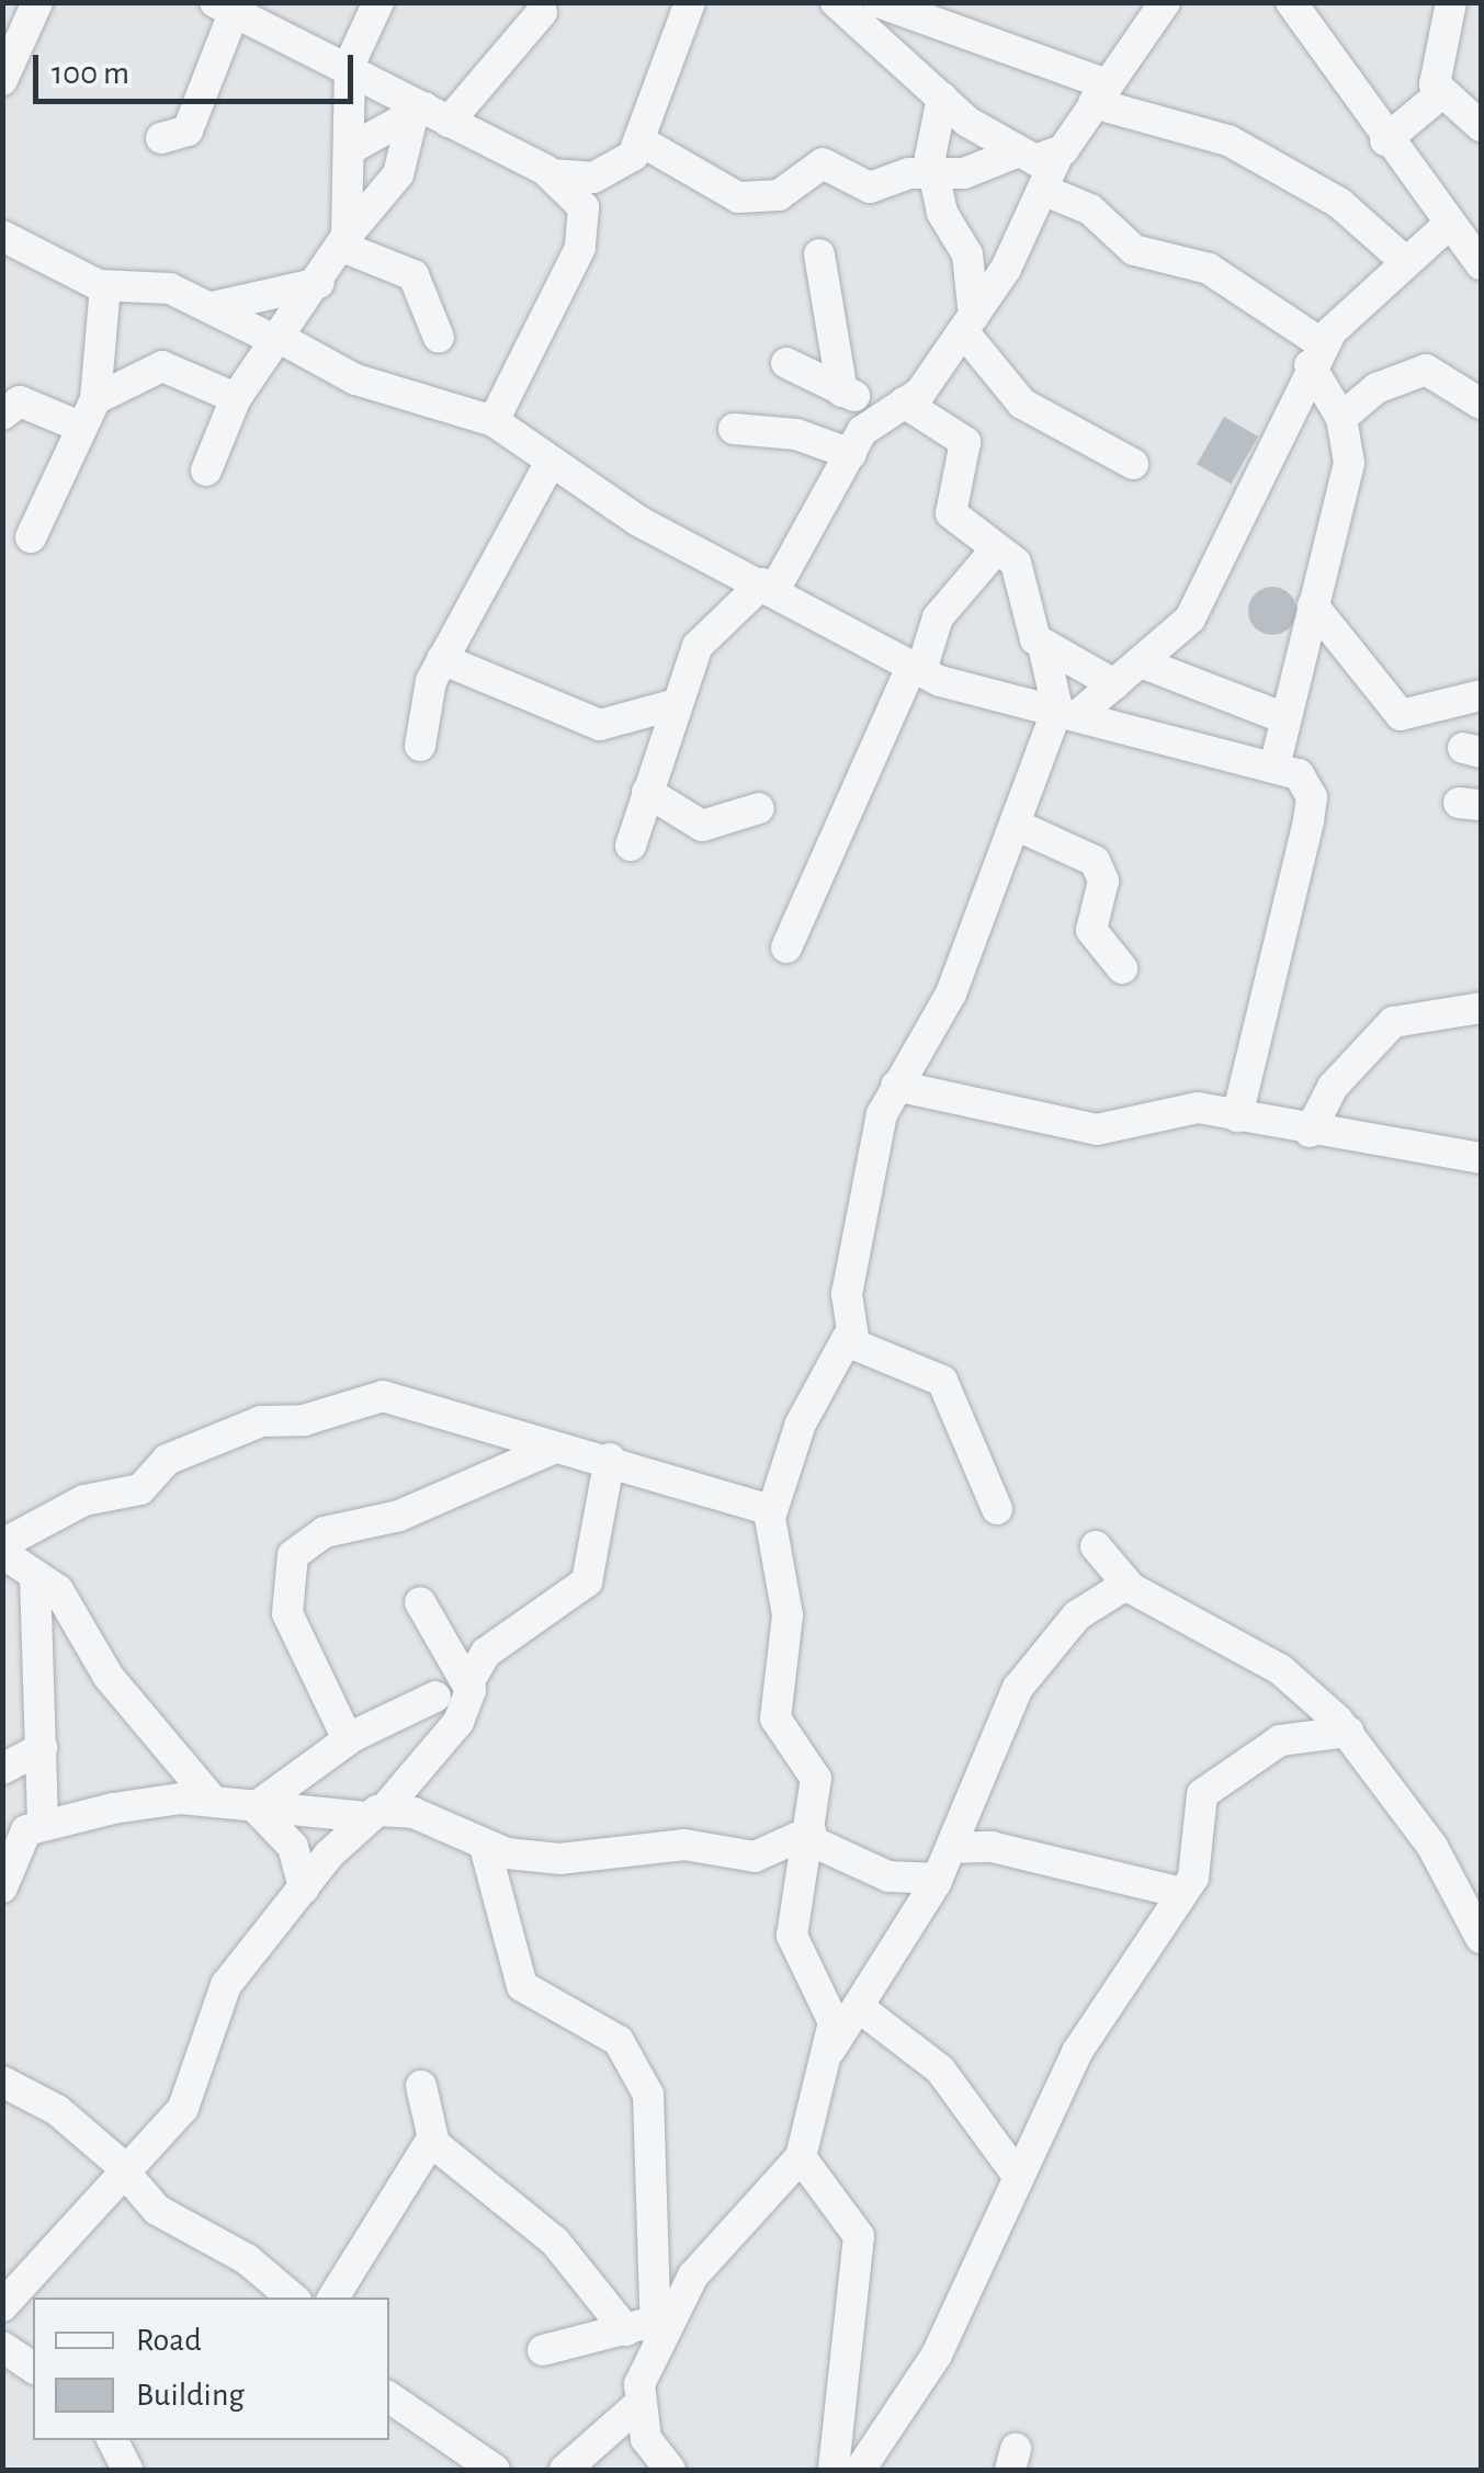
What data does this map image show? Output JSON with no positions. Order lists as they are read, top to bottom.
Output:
{
  "legend": ["Road", "Building"],
  "scale_bar": "100 m"
}
